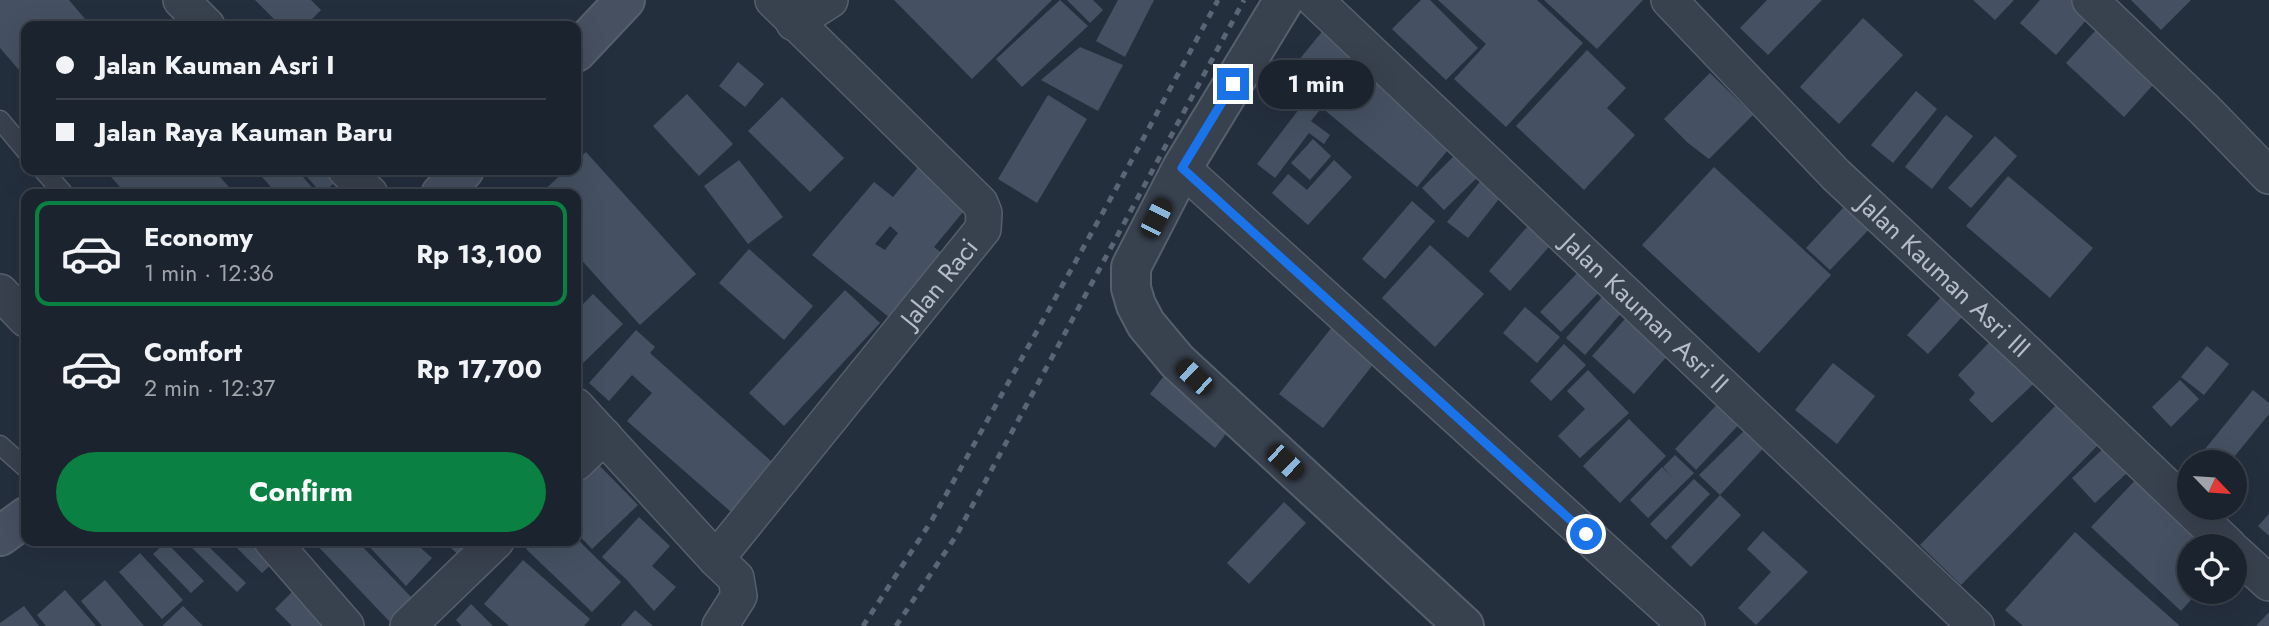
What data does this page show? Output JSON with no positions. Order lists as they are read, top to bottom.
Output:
{
  "streets": {
    "street": ["Jalan Kauman Asri III", "Jalan Raci", "Jalan Kauman Asri II"]
  },
  "north": "bottom right",
  "page": {
    "banner": ["Jalan Kauman Asri I", "Jalan Raya Kauman Baru"],
    "bubble": "1 min",
    "list": [
      {
        "name": "Economy",
        "note": "1 min · 12:36",
        "value": "Rp 13,100"
      },
      {
        "name": "Comfort",
        "note": "2 min · 12:37",
        "value": "Rp 17,700"
      }
    ],
    "buttons": "Confirm"
  }
}
